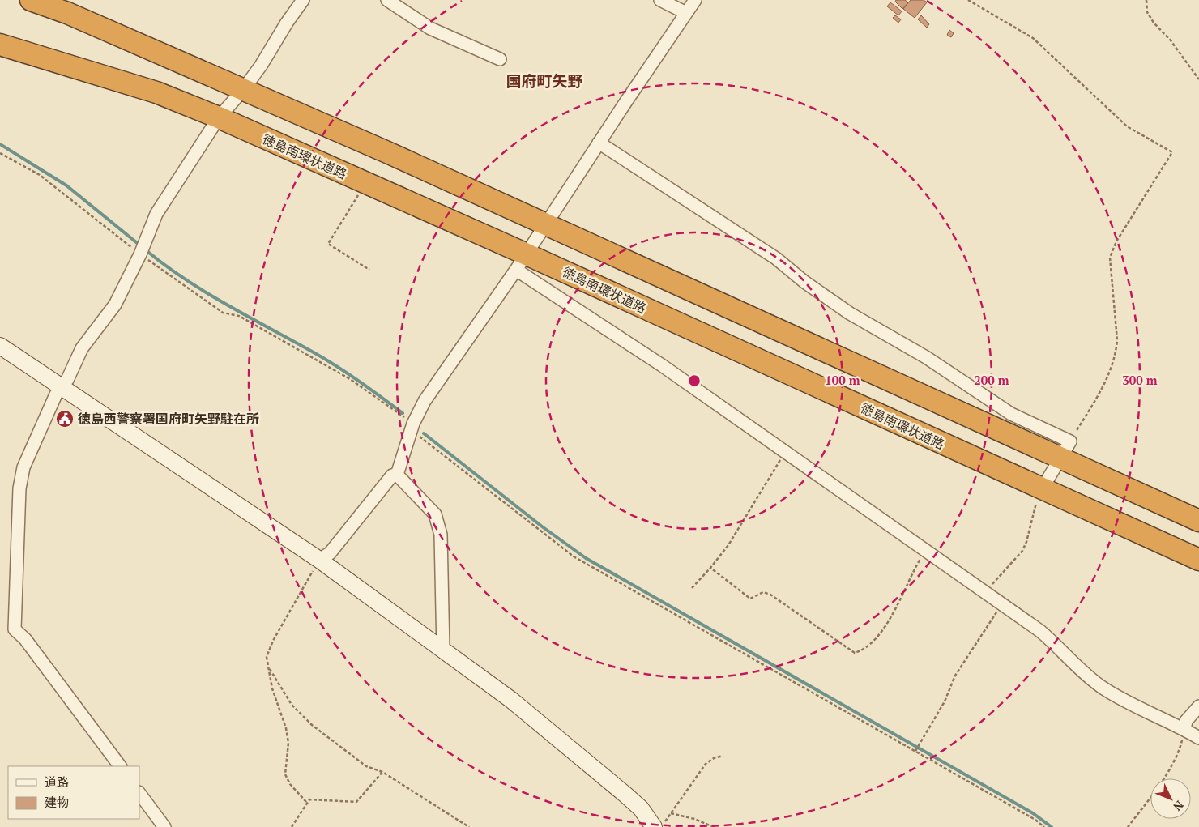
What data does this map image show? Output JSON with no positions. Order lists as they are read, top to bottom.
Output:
{
  "streets": {
    "highway": ["徳島南環状道路"]
  },
  "districts": ["国府町矢野"],
  "places": {
    "public building": ["徳島西警察署国府町矢野駐在所"]
  },
  "legend": ["道路", "建物"],
  "north": "bottom right",
  "rings": ["100 m", "200 m", "300 m"]
}
